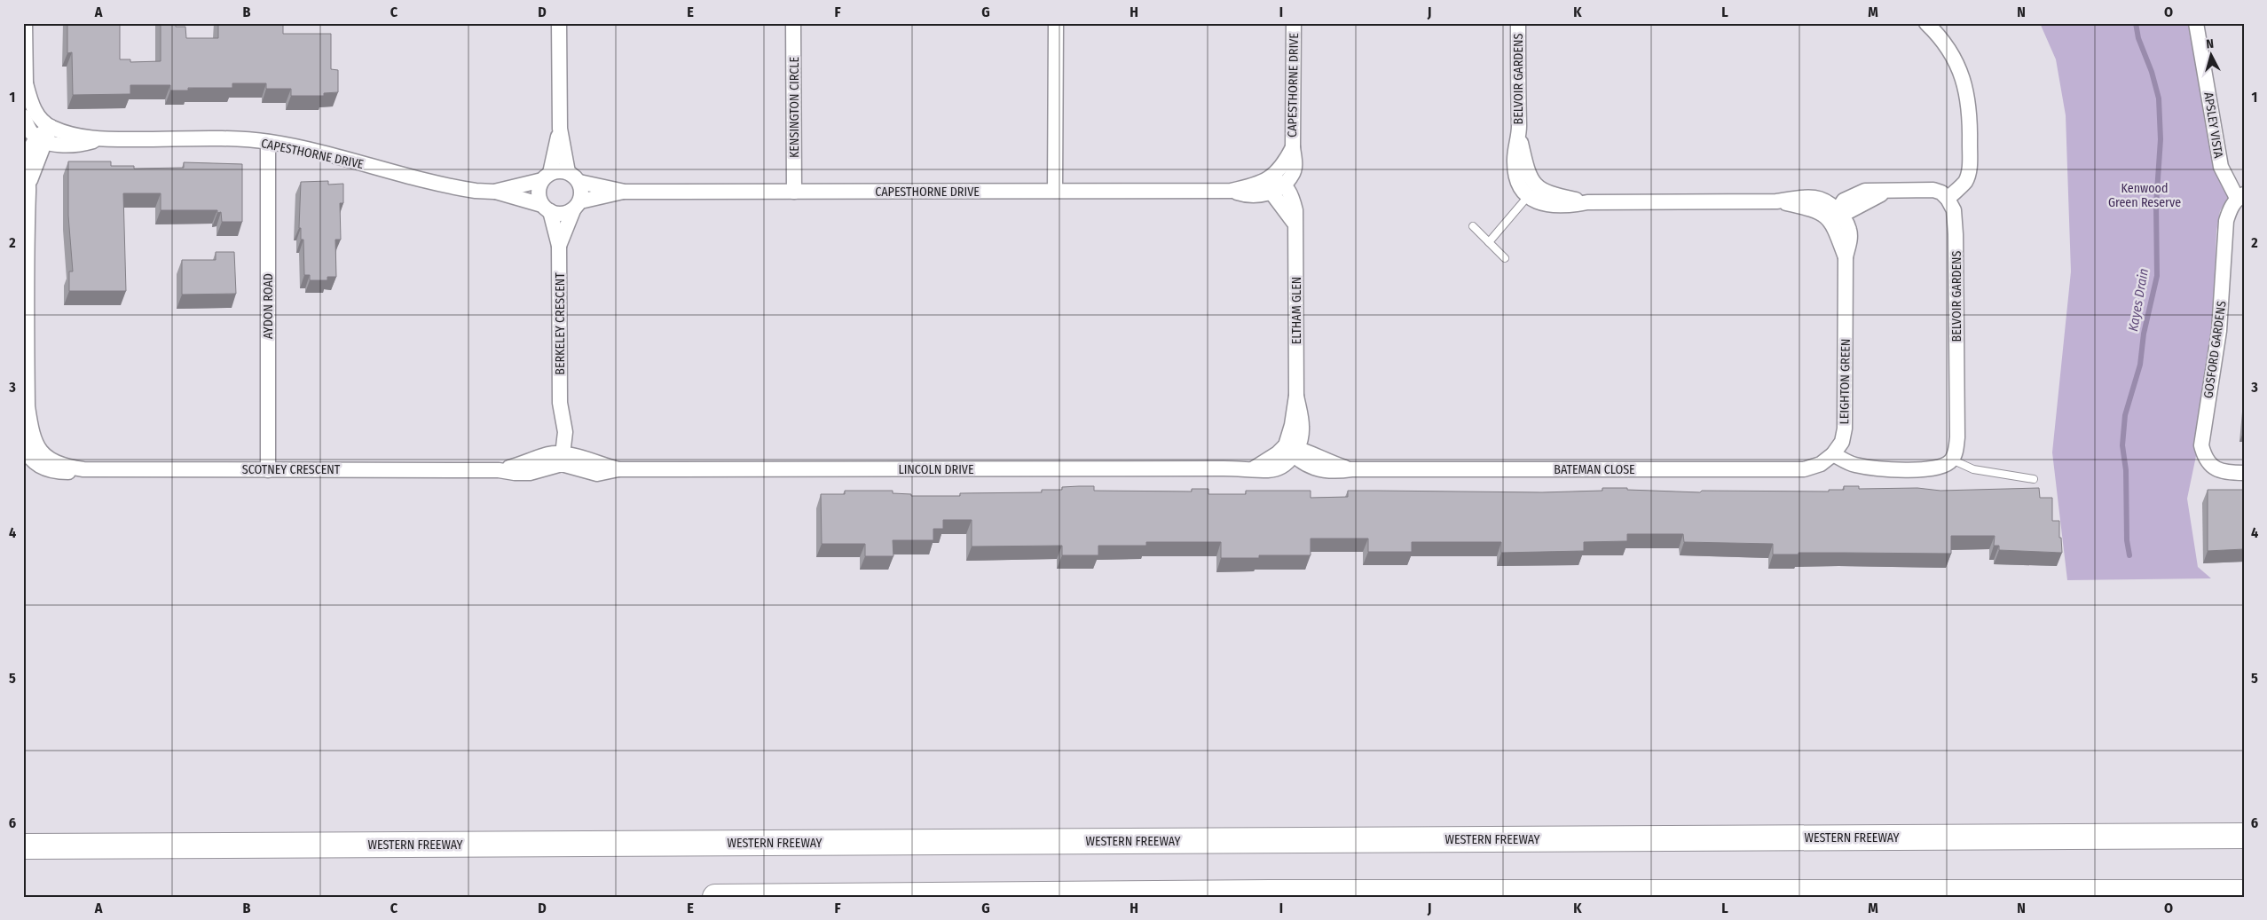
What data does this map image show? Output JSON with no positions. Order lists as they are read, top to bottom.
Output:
{
  "streets": {
    "highway": ["WESTERN FREEWAY"],
    "street": [
      "BELVOIR GARDENS",
      "CAPESTHORNE DRIVE",
      "KENSINGTON CIRCLE",
      "APSLEY VISTA",
      "AYDON ROAD",
      "ELTHAM GLEN",
      "BERKELEY CRESCENT",
      "GOSFORD GARDENS",
      "LEIGHTON GREEN",
      "SCOTNEY CRESCENT",
      "LINCOLN DRIVE",
      "BATEMAN CLOSE"
    ]
  },
  "crossings": [
    ["CAPESTHORNE DRIVE", "KENSINGTON CIRCLE"],
    ["CAPESTHORNE DRIVE", "AYDON ROAD"],
    ["CAPESTHORNE DRIVE", "ELTHAM GLEN"],
    ["CAPESTHORNE DRIVE", "BERKELEY CRESCENT"],
    ["CAPESTHORNE DRIVE", "SCOTNEY CRESCENT"],
    ["APSLEY VISTA", "GOSFORD GARDENS"],
    ["AYDON ROAD", "SCOTNEY CRESCENT"],
    ["ELTHAM GLEN", "LINCOLN DRIVE"],
    ["ELTHAM GLEN", "BATEMAN CLOSE"],
    ["BERKELEY CRESCENT", "SCOTNEY CRESCENT"],
    ["BERKELEY CRESCENT", "LINCOLN DRIVE"],
    ["LEIGHTON GREEN", "BATEMAN CLOSE"],
    ["SCOTNEY CRESCENT", "LINCOLN DRIVE"],
    ["LINCOLN DRIVE", "BATEMAN CLOSE"]
  ],
  "water": ["Kayes Drain"],
  "parks": ["Kenwood Green Reserve"],
  "north": "top",
  "grid": {
    "columns": [
      "A",
      "B",
      "C",
      "D",
      "E",
      "F",
      "G",
      "H",
      "I",
      "J",
      "K",
      "L",
      "M",
      "N",
      "O"
    ],
    "rows": [
      "1",
      "2",
      "3",
      "4",
      "5",
      "6"
    ]
  }
}
